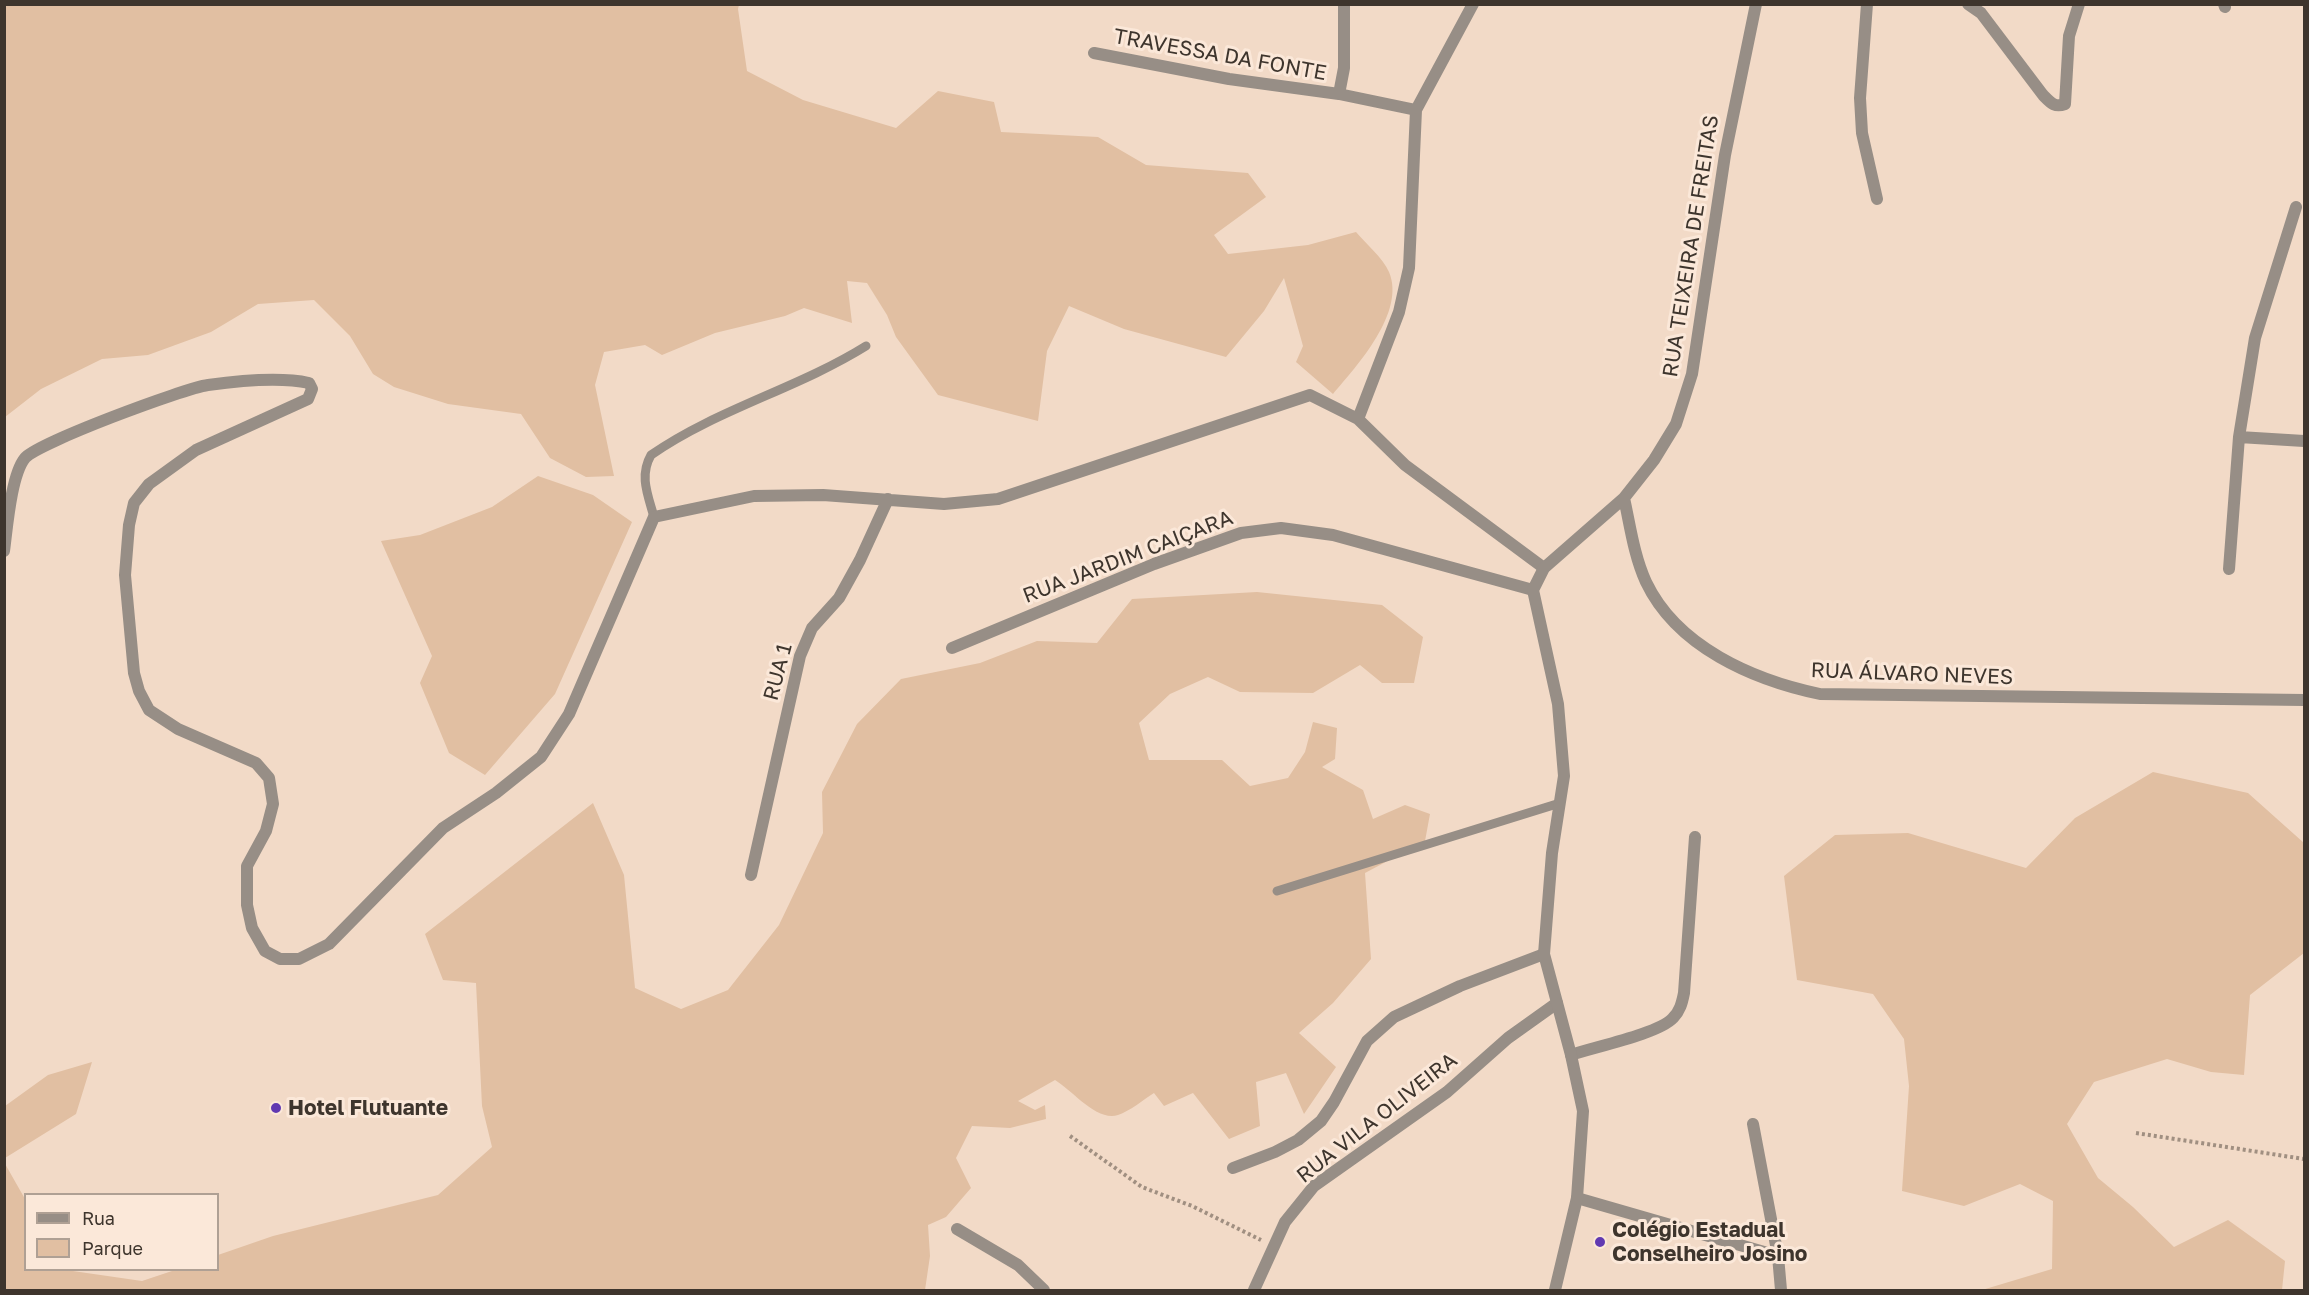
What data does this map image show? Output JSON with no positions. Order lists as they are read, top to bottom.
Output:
{
  "streets": {
    "street": [
      "TRAVESSA DA FONTE",
      "RUA TEIXEIRA DE FREITAS",
      "RUA JARDIM CAIÇARA",
      "RUA 1",
      "RUA ÁLVARO NEVES",
      "RUA VILA OLIVEIRA"
    ]
  },
  "crossings": [
    ["RUA TEIXEIRA DE FREITAS", "RUA JARDIM CAIÇARA"],
    ["RUA TEIXEIRA DE FREITAS", "RUA ÁLVARO NEVES"]
  ],
  "places": ["Hotel Flutuante", "Colégio Estadual Conselheiro Josino"],
  "legend": ["Rua", "Parque"]
}
